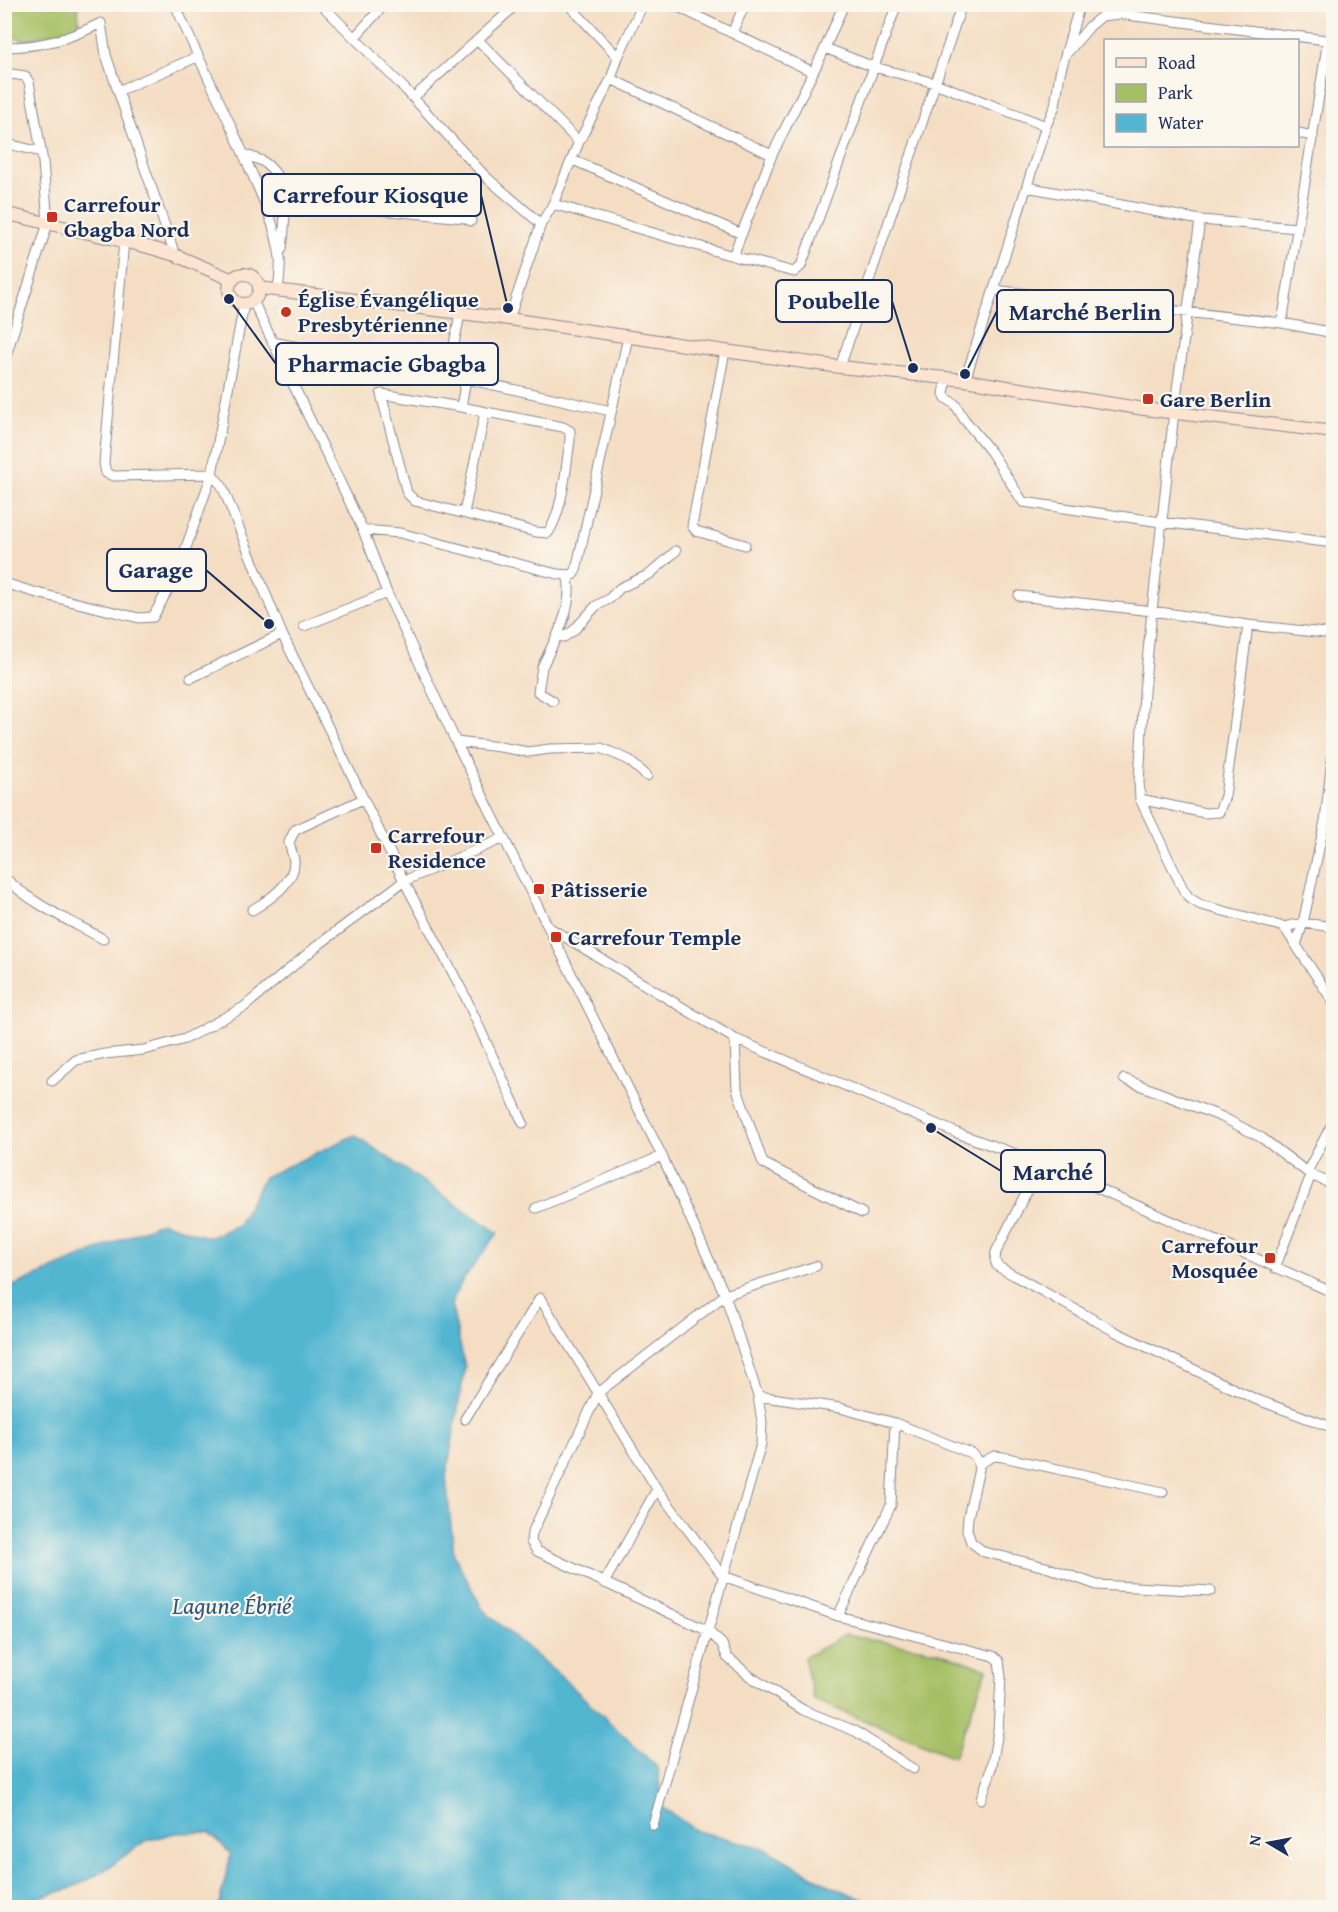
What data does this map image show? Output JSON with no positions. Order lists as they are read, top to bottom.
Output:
{
  "water": ["Lagune Ébrié"],
  "places": {
    "transit": [
      "Carrefour Gbagba Nord",
      "Gare Berlin",
      "Carrefour Residence",
      "Pâtisserie",
      "Carrefour Temple",
      "Carrefour Mosquée"
    ],
    "other": [
      "Pharmacie Gbagba",
      "Carrefour Kiosque",
      "Église Évangélique Presbytérienne",
      "Poubelle",
      "Marché Berlin",
      "Garage",
      "Marché"
    ]
  },
  "legend": ["Road", "Park", "Water"],
  "north": "left"
}
